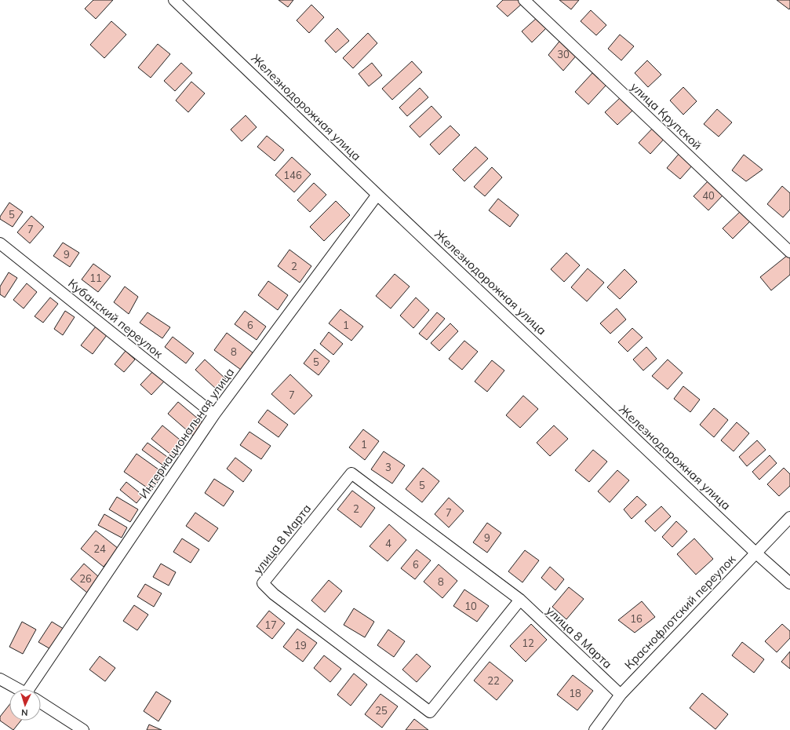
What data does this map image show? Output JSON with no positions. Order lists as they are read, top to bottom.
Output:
{
  "streets": {
    "street": [
      "Железнодорожная улица",
      "улица Крупской",
      "Кубанский переулок",
      "Интернациональная улица",
      "улица 8 Марта",
      "Краснофлотский переулок"
    ]
  },
  "crossings": [
    ["Железнодорожная улица", "Интернациональная улица"],
    ["Железнодорожная улица", "Краснофлотский переулок"],
    ["Кубанский переулок", "Интернациональная улица"],
    ["улица 8 Марта", "Краснофлотский переулок"]
  ],
  "house_numbers": [
    "30",
    "146",
    "40",
    "5",
    "7",
    "9",
    "2",
    "11",
    "6",
    "1",
    "8",
    "5",
    "7",
    "1",
    "3",
    "5",
    "2",
    "7",
    "9",
    "4",
    "24",
    "6",
    "26",
    "8",
    "10",
    "16",
    "17",
    "12",
    "19",
    "22",
    "18",
    "25"
  ],
  "north": "bottom"
}
